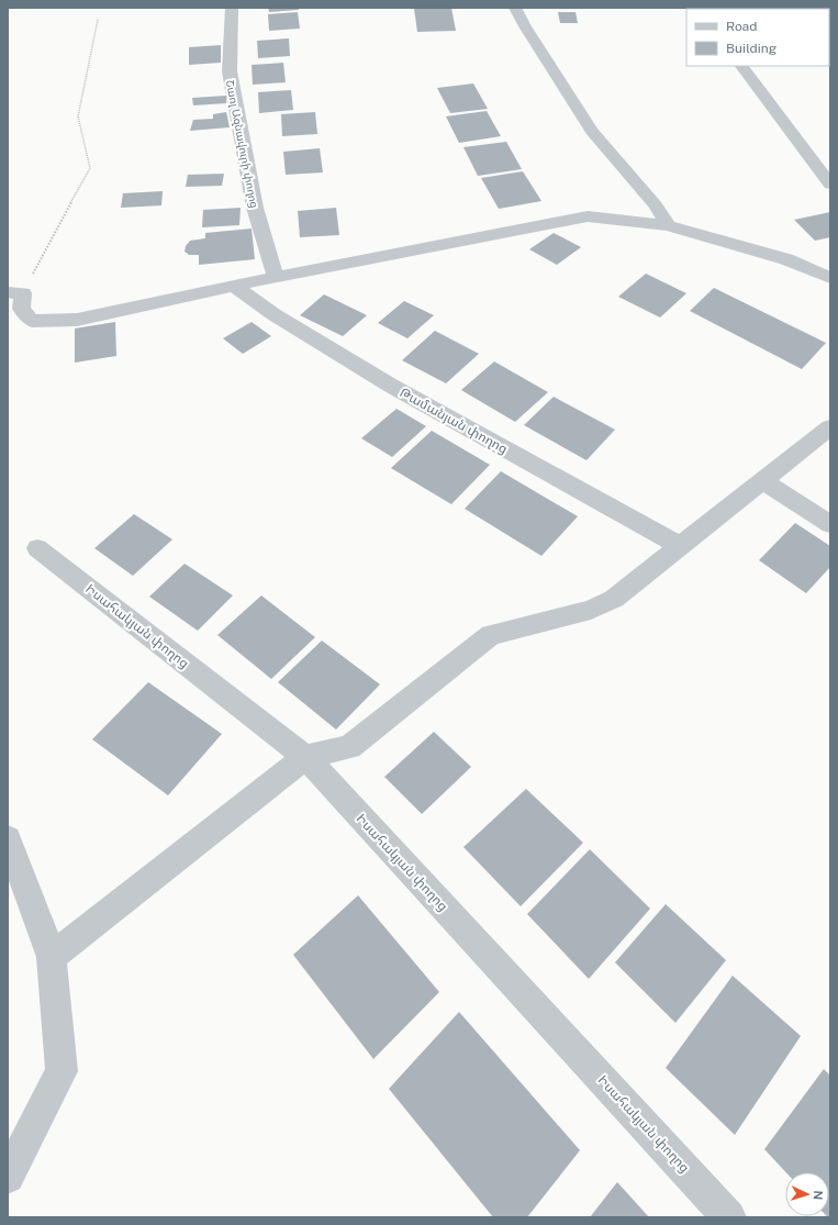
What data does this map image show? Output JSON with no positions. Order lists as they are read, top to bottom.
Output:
{
  "streets": {
    "street": ["Շառլ Ազնավուրի փողոց", "Թամանյան փողոց", "Իսահակյան փողոց"]
  },
  "legend": ["Road", "Building"],
  "north": "right"
}
